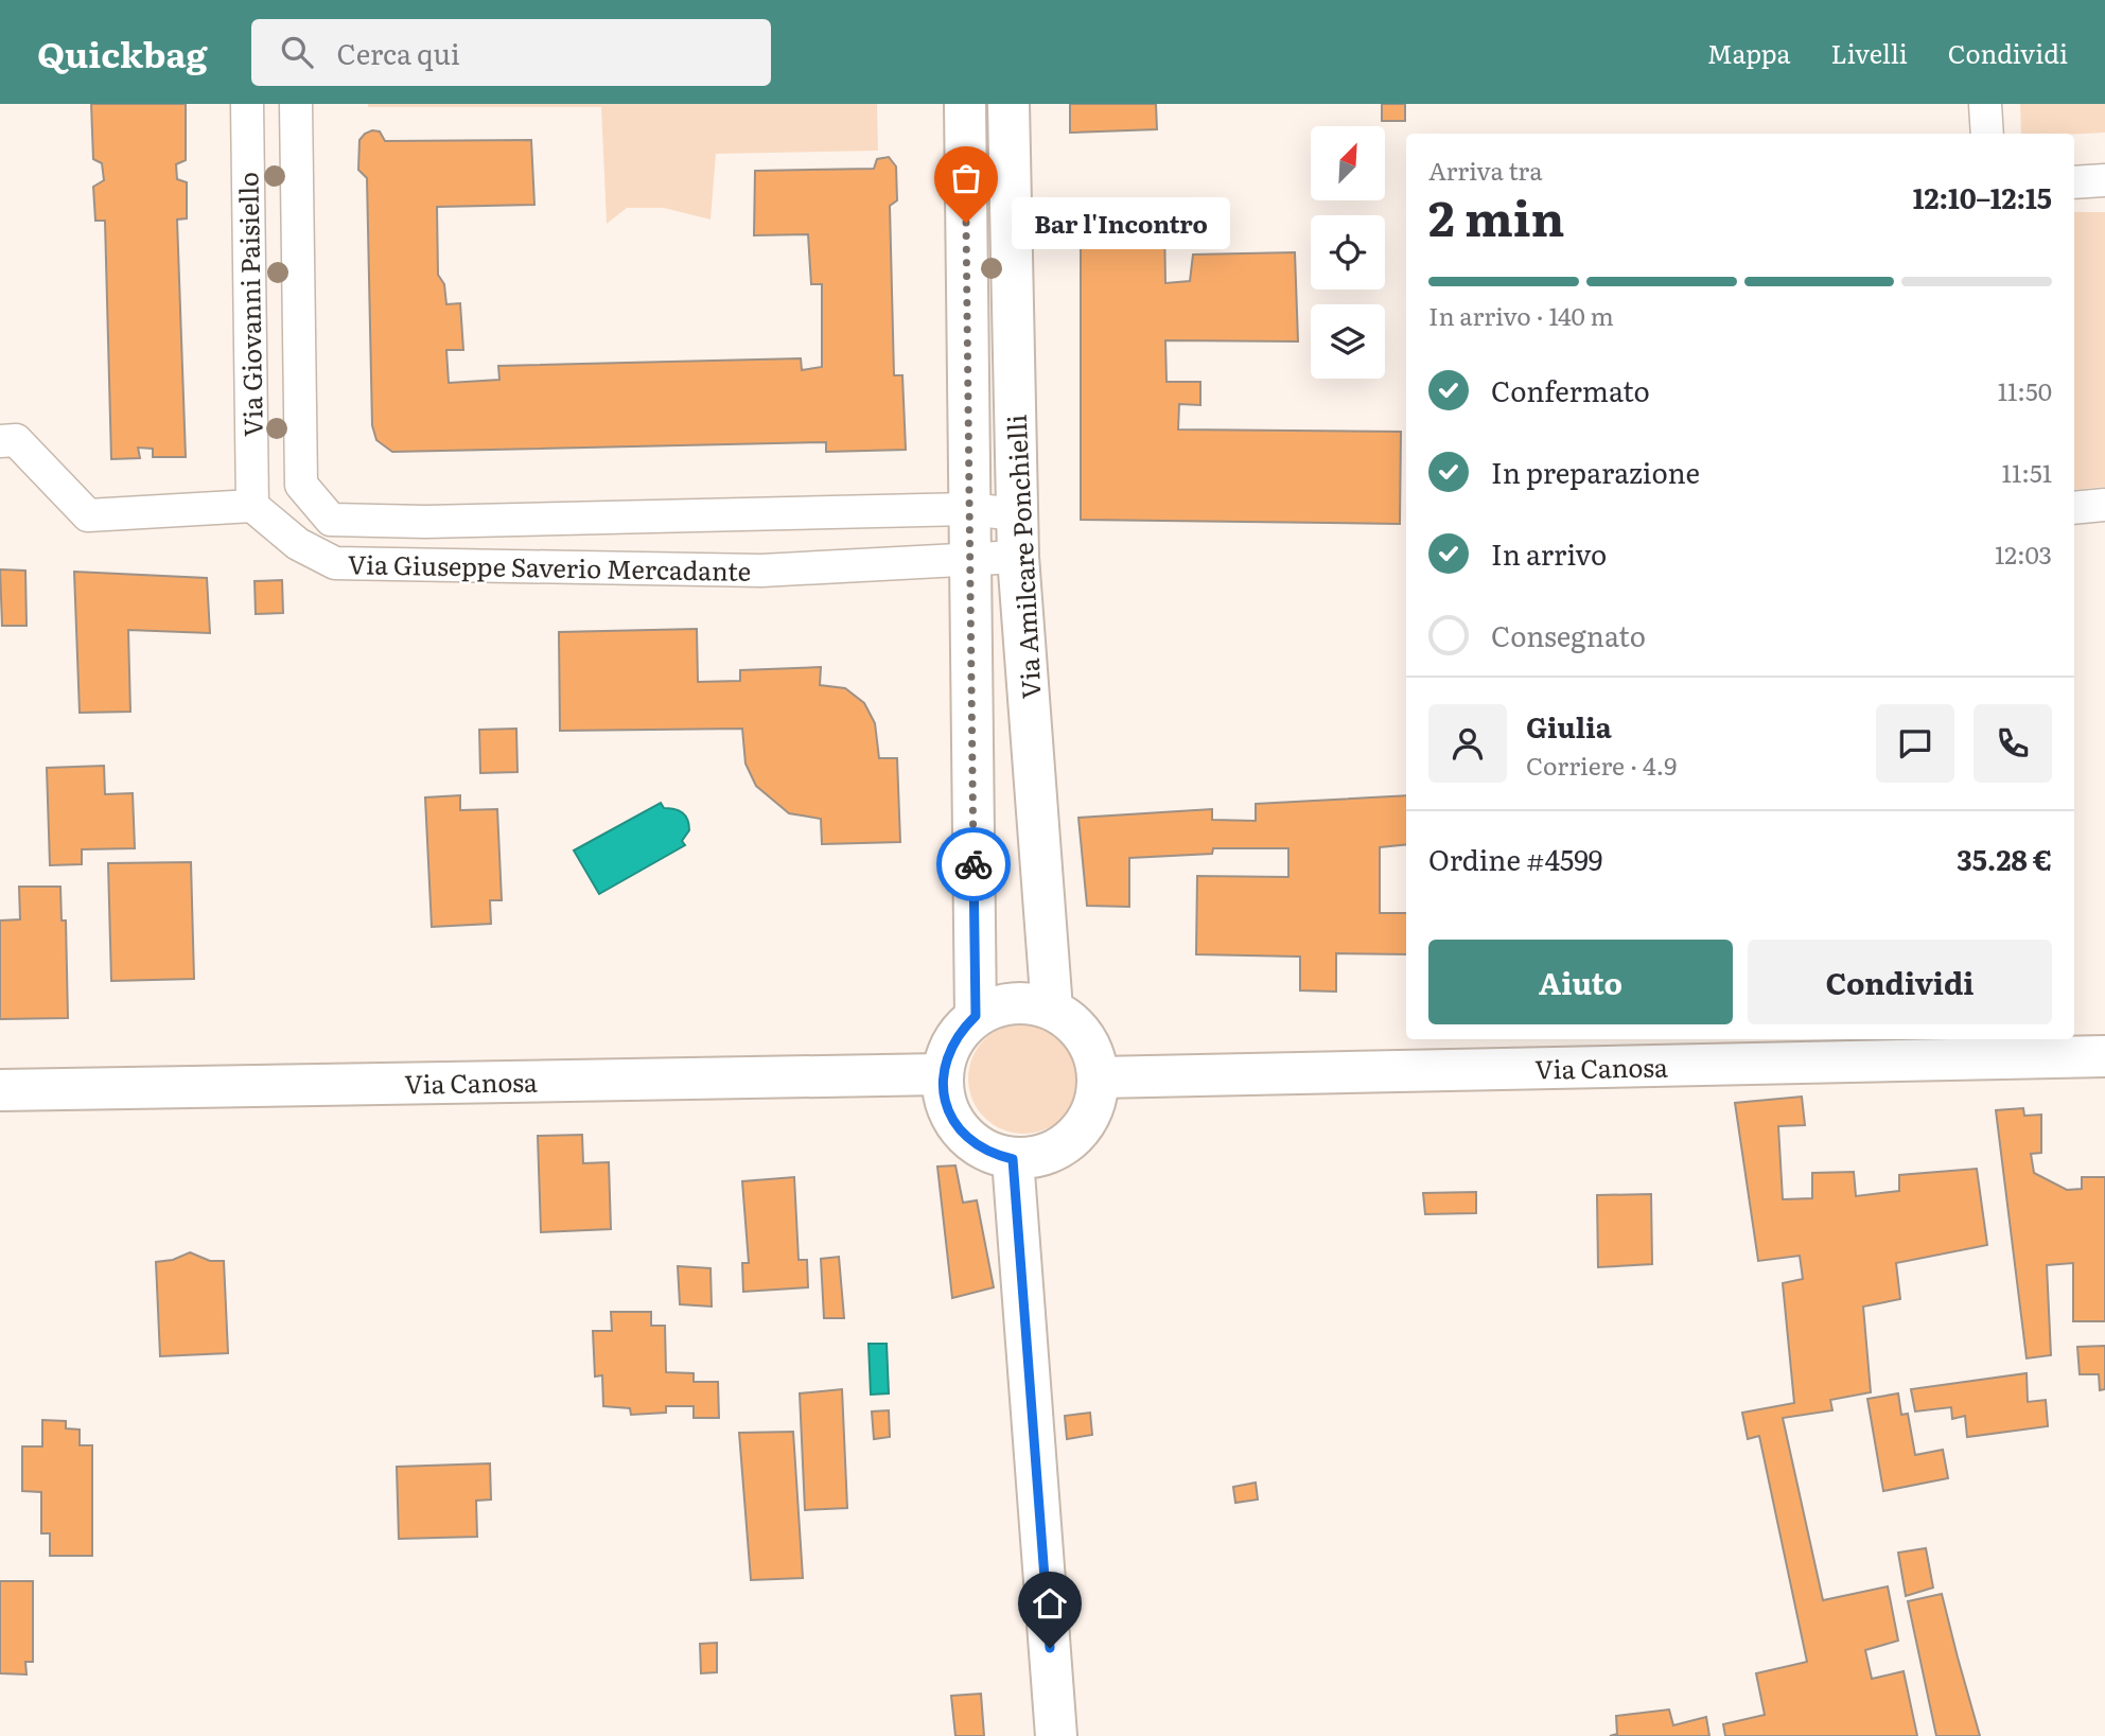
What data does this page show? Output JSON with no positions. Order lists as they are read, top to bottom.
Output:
{
  "streets": {
    "main road": ["Via Amilcare Ponchielli", "Via Canosa"],
    "street": ["Via Giovanni Paisiello", "Via Giuseppe Saverio Mercadante"]
  },
  "crossings": [
    ["Via Giovanni Paisiello", "Via Giuseppe Saverio Mercadante"],
    ["Via Amilcare Ponchielli", "Via Giuseppe Saverio Mercadante"],
    ["Via Amilcare Ponchielli", "Via Canosa"]
  ],
  "places": ["Bar l'Incontro"],
  "north": "top right",
  "page": {
    "header": "Quickbag",
    "search": "Cerca qui",
    "nav": ["Mappa", "Livelli", "Condividi"],
    "heading": ["2 min", "Arriva tra", "12:10–12:15"],
    "panel": [
      "Giulia",
      "Corriere · 4.9",
      "Ordine #4599",
      "35.28 €"
    ],
    "bubble": "Bar l'Incontro",
    "bar": "In arrivo · 140 m",
    "list": [
      ["Confermato", "11:50"],
      ["In preparazione", "11:51"],
      ["In arrivo", "12:03"],
      "Consegnato"
    ],
    "buttons": ["Aiuto", "Condividi"]
  }
}
